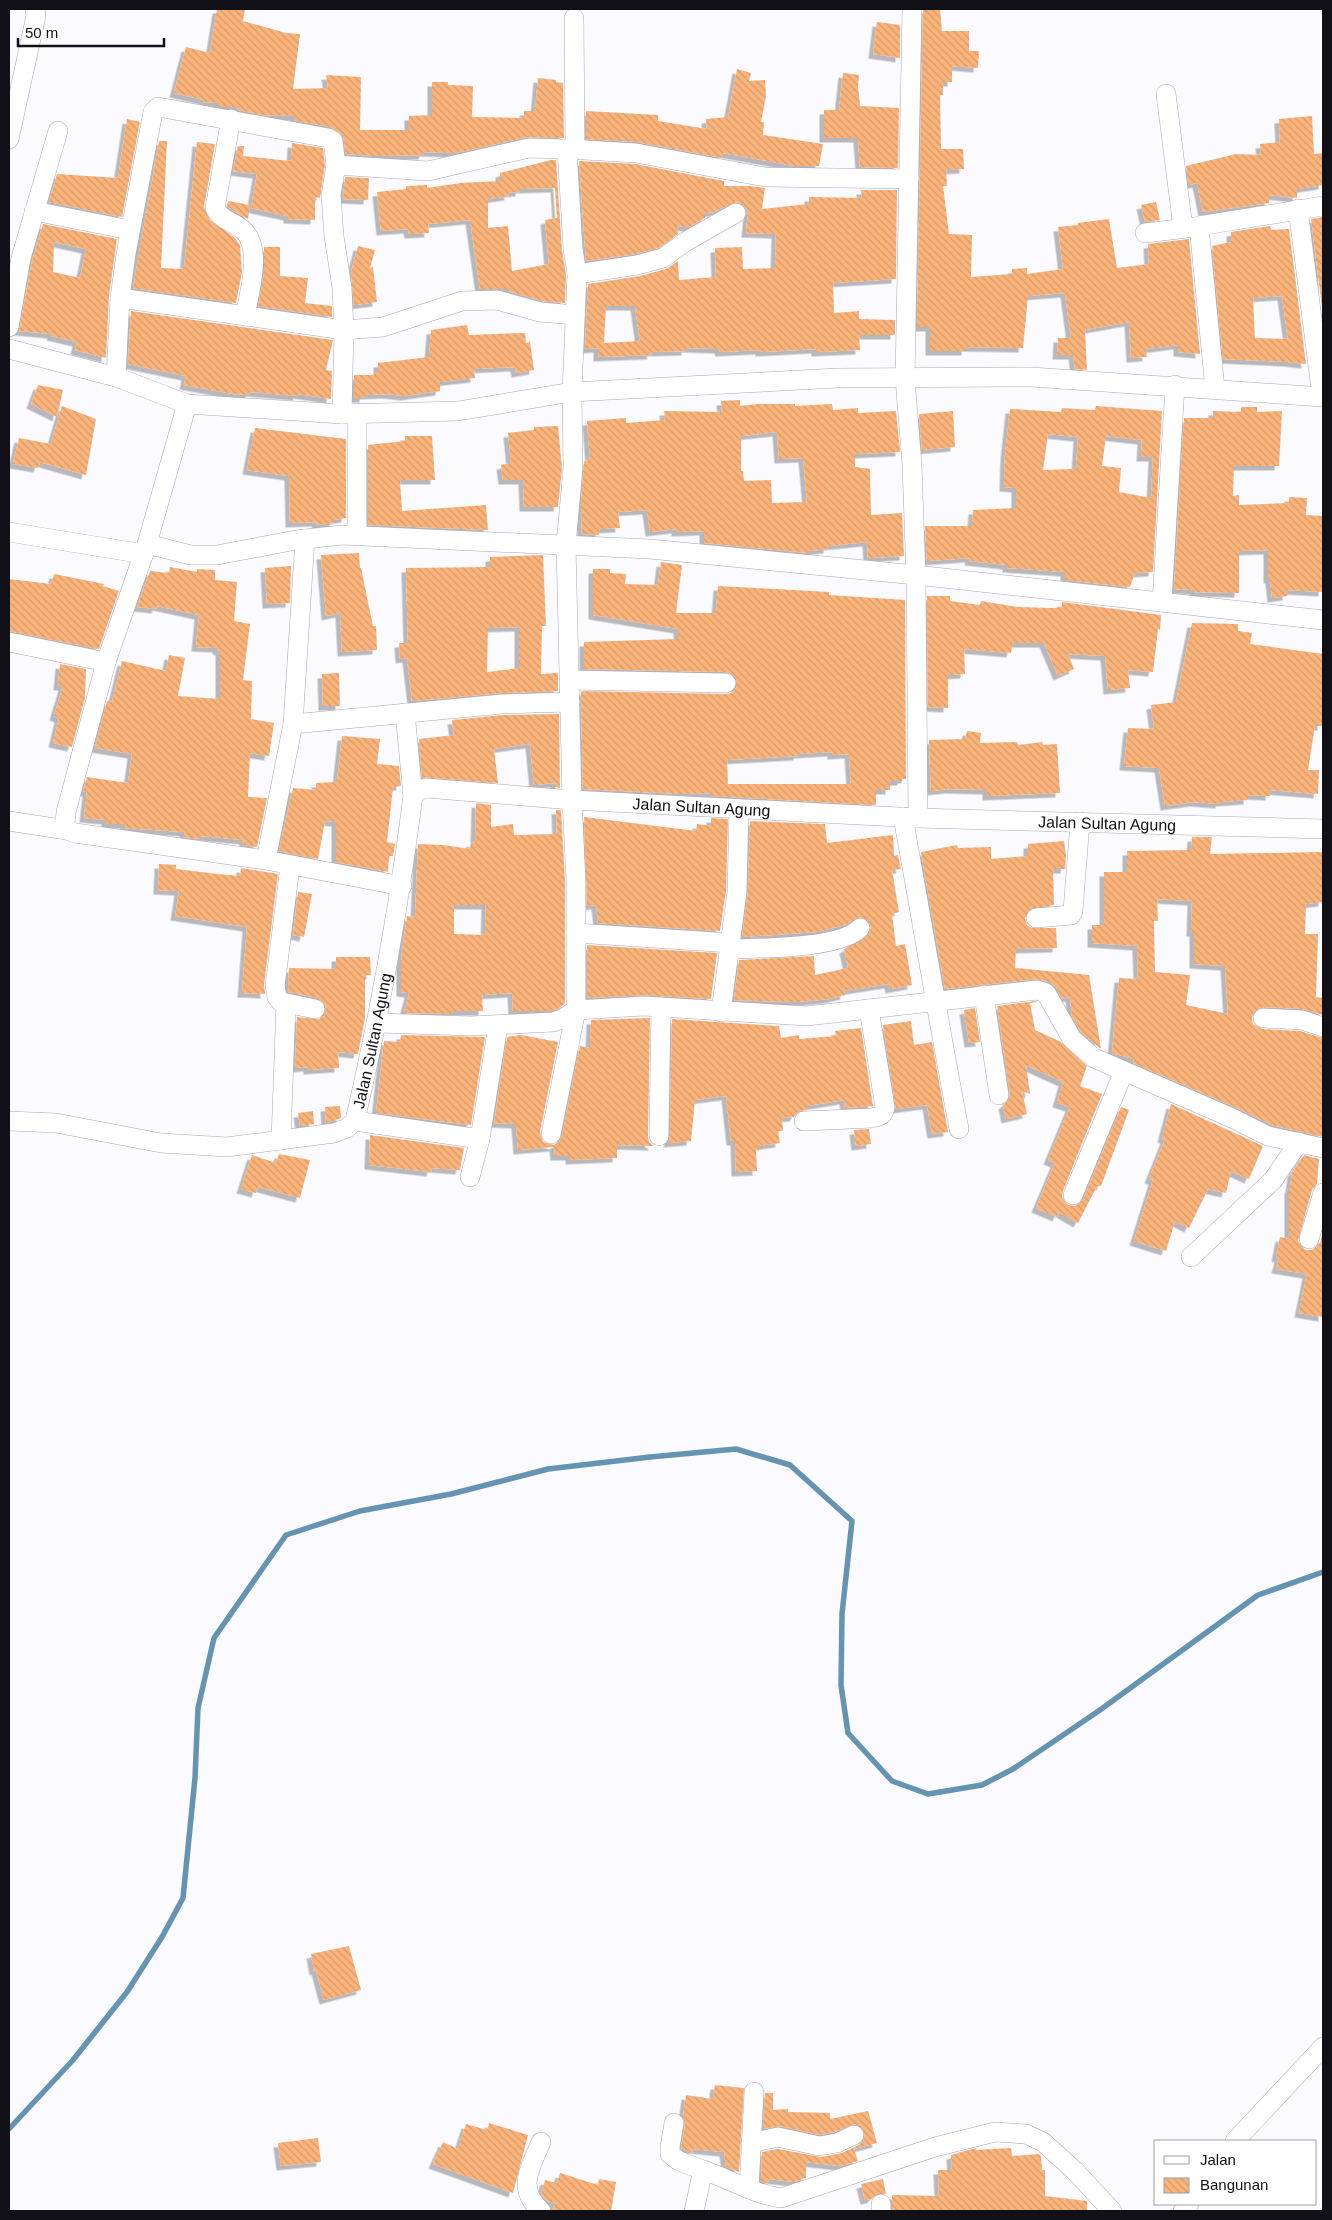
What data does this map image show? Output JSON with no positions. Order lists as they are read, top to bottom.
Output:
{
  "streets": {
    "street": ["Jalan Sultan Agung"]
  },
  "legend": ["Jalan", "Bangunan"],
  "scale_bar": "50 m"
}
